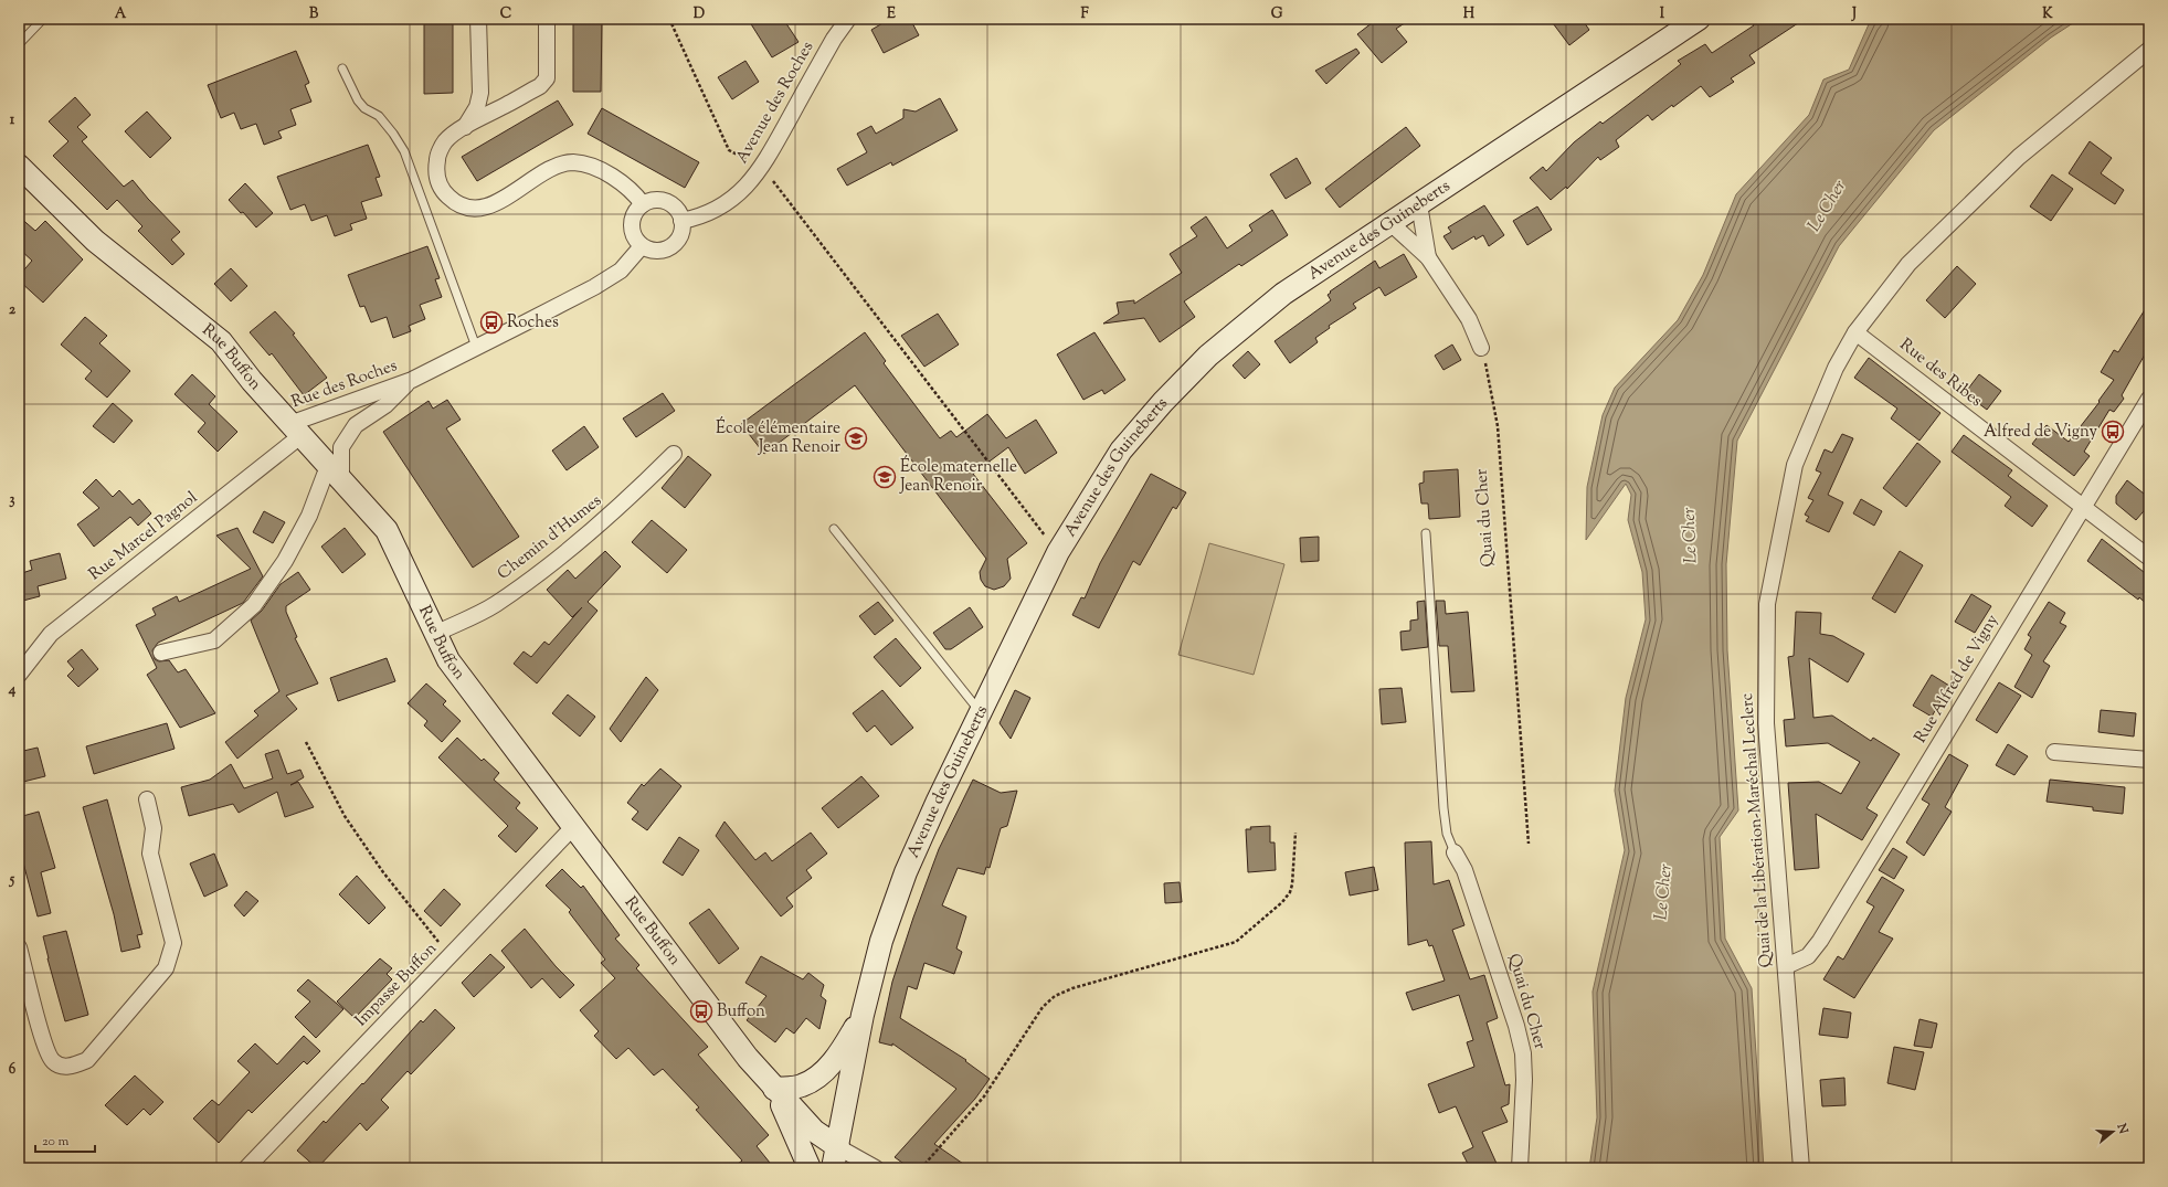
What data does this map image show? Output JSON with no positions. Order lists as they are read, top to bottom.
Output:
{
  "streets": {
    "street": [
      "Avenue des Roches",
      "Avenue des Guineberts",
      "Rue Buffon",
      "Rue des Ribes",
      "Rue des Roches",
      "Quai du Cher",
      "Rue Marcel Pagnol",
      "Chemin d'Humes",
      "Rue Alfred de Vigny",
      "Quai de la Libération-Maréchal Leclerc",
      "Impasse Buffon"
    ]
  },
  "crossings": [
    ["Avenue des Roches", "Rue des Roches"],
    ["Avenue des Guineberts", "Rue Buffon"],
    ["Rue Buffon", "Rue des Roches"],
    ["Rue Buffon", "Rue Marcel Pagnol"],
    ["Rue Buffon", "Chemin d'Humes"],
    ["Rue Buffon", "Impasse Buffon"],
    ["Rue des Ribes", "Rue Alfred de Vigny"],
    ["Rue des Ribes", "Quai de la Libération-Maréchal Leclerc"],
    ["Rue des Roches", "Rue Marcel Pagnol"],
    ["Rue Alfred de Vigny", "Quai de la Libération-Maréchal Leclerc"]
  ],
  "water": ["Le Cher"],
  "places": {
    "bus stop": ["Roches", "Alfred de Vigny", "Buffon"],
    "school or university": ["École élémentaire Jean Renoir", "École maternelle Jean Renoir"]
  },
  "scale_bar": "20 m",
  "north": "right",
  "grid": {
    "columns": [
      "A",
      "B",
      "C",
      "D",
      "E",
      "F",
      "G",
      "H",
      "I",
      "J",
      "K"
    ],
    "rows": [
      "1",
      "2",
      "3",
      "4",
      "5",
      "6"
    ]
  }
}
